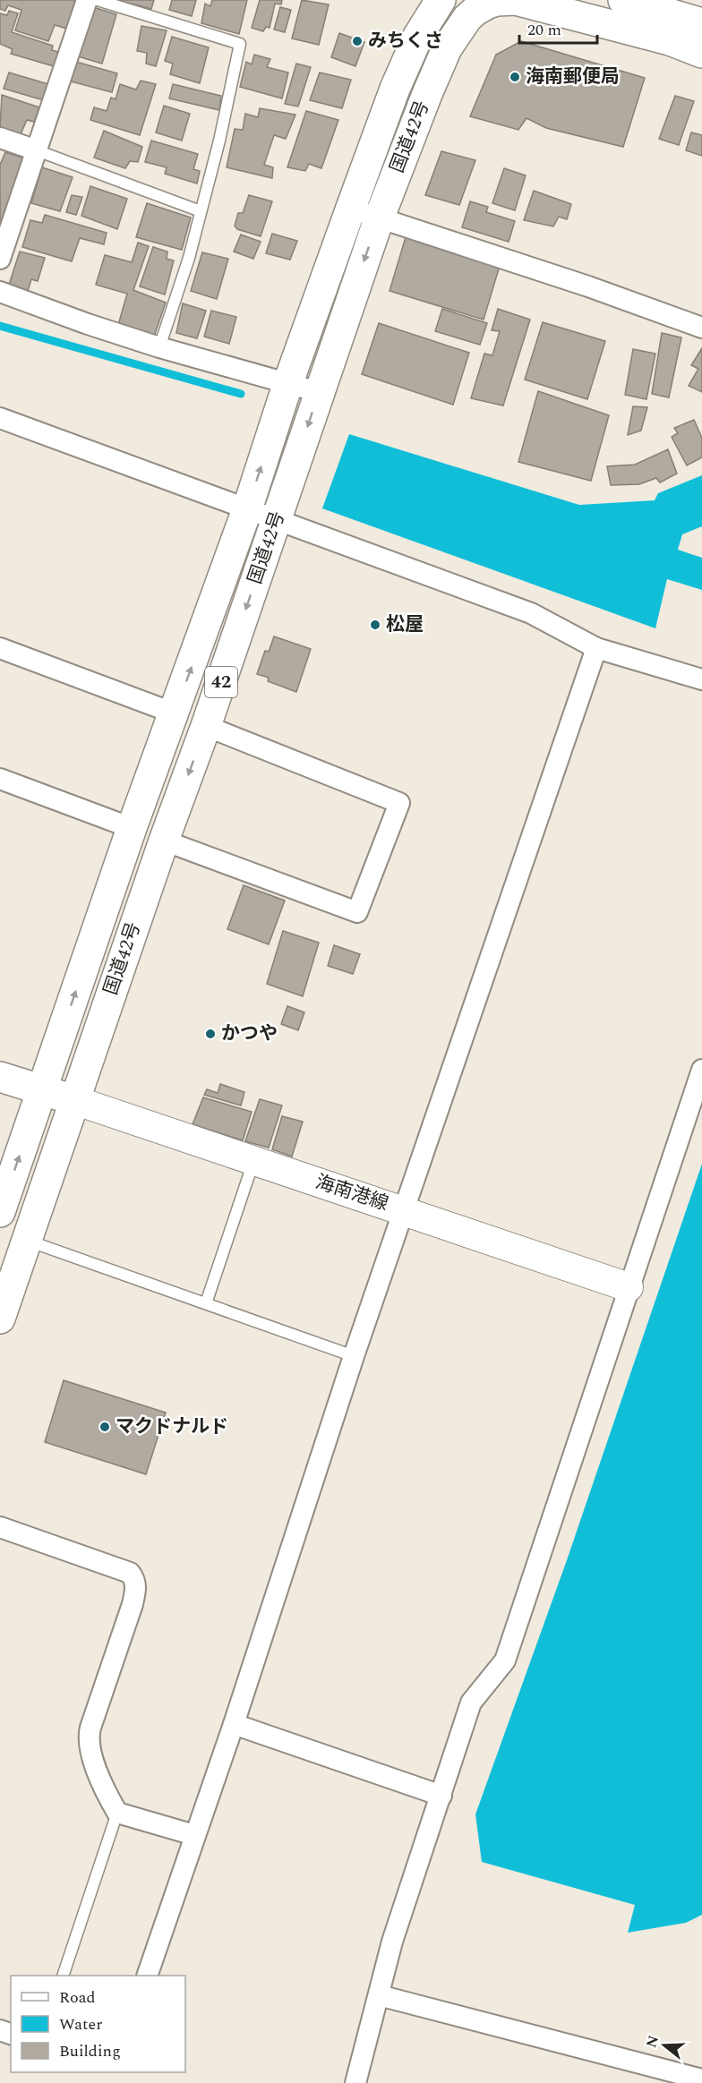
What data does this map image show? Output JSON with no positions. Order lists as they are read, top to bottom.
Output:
{
  "streets": {
    "main road": ["国道42号", "42", "海南港線"]
  },
  "crossings": [
    ["国道42号", "海南港線"]
  ],
  "places": [
    "みちくさ",
    "海南郵便局",
    "松屋",
    "かつや",
    "マクドナルド"
  ],
  "legend": ["Road", "Water", "Building"],
  "scale_bar": "20 m",
  "north": "left"
}
